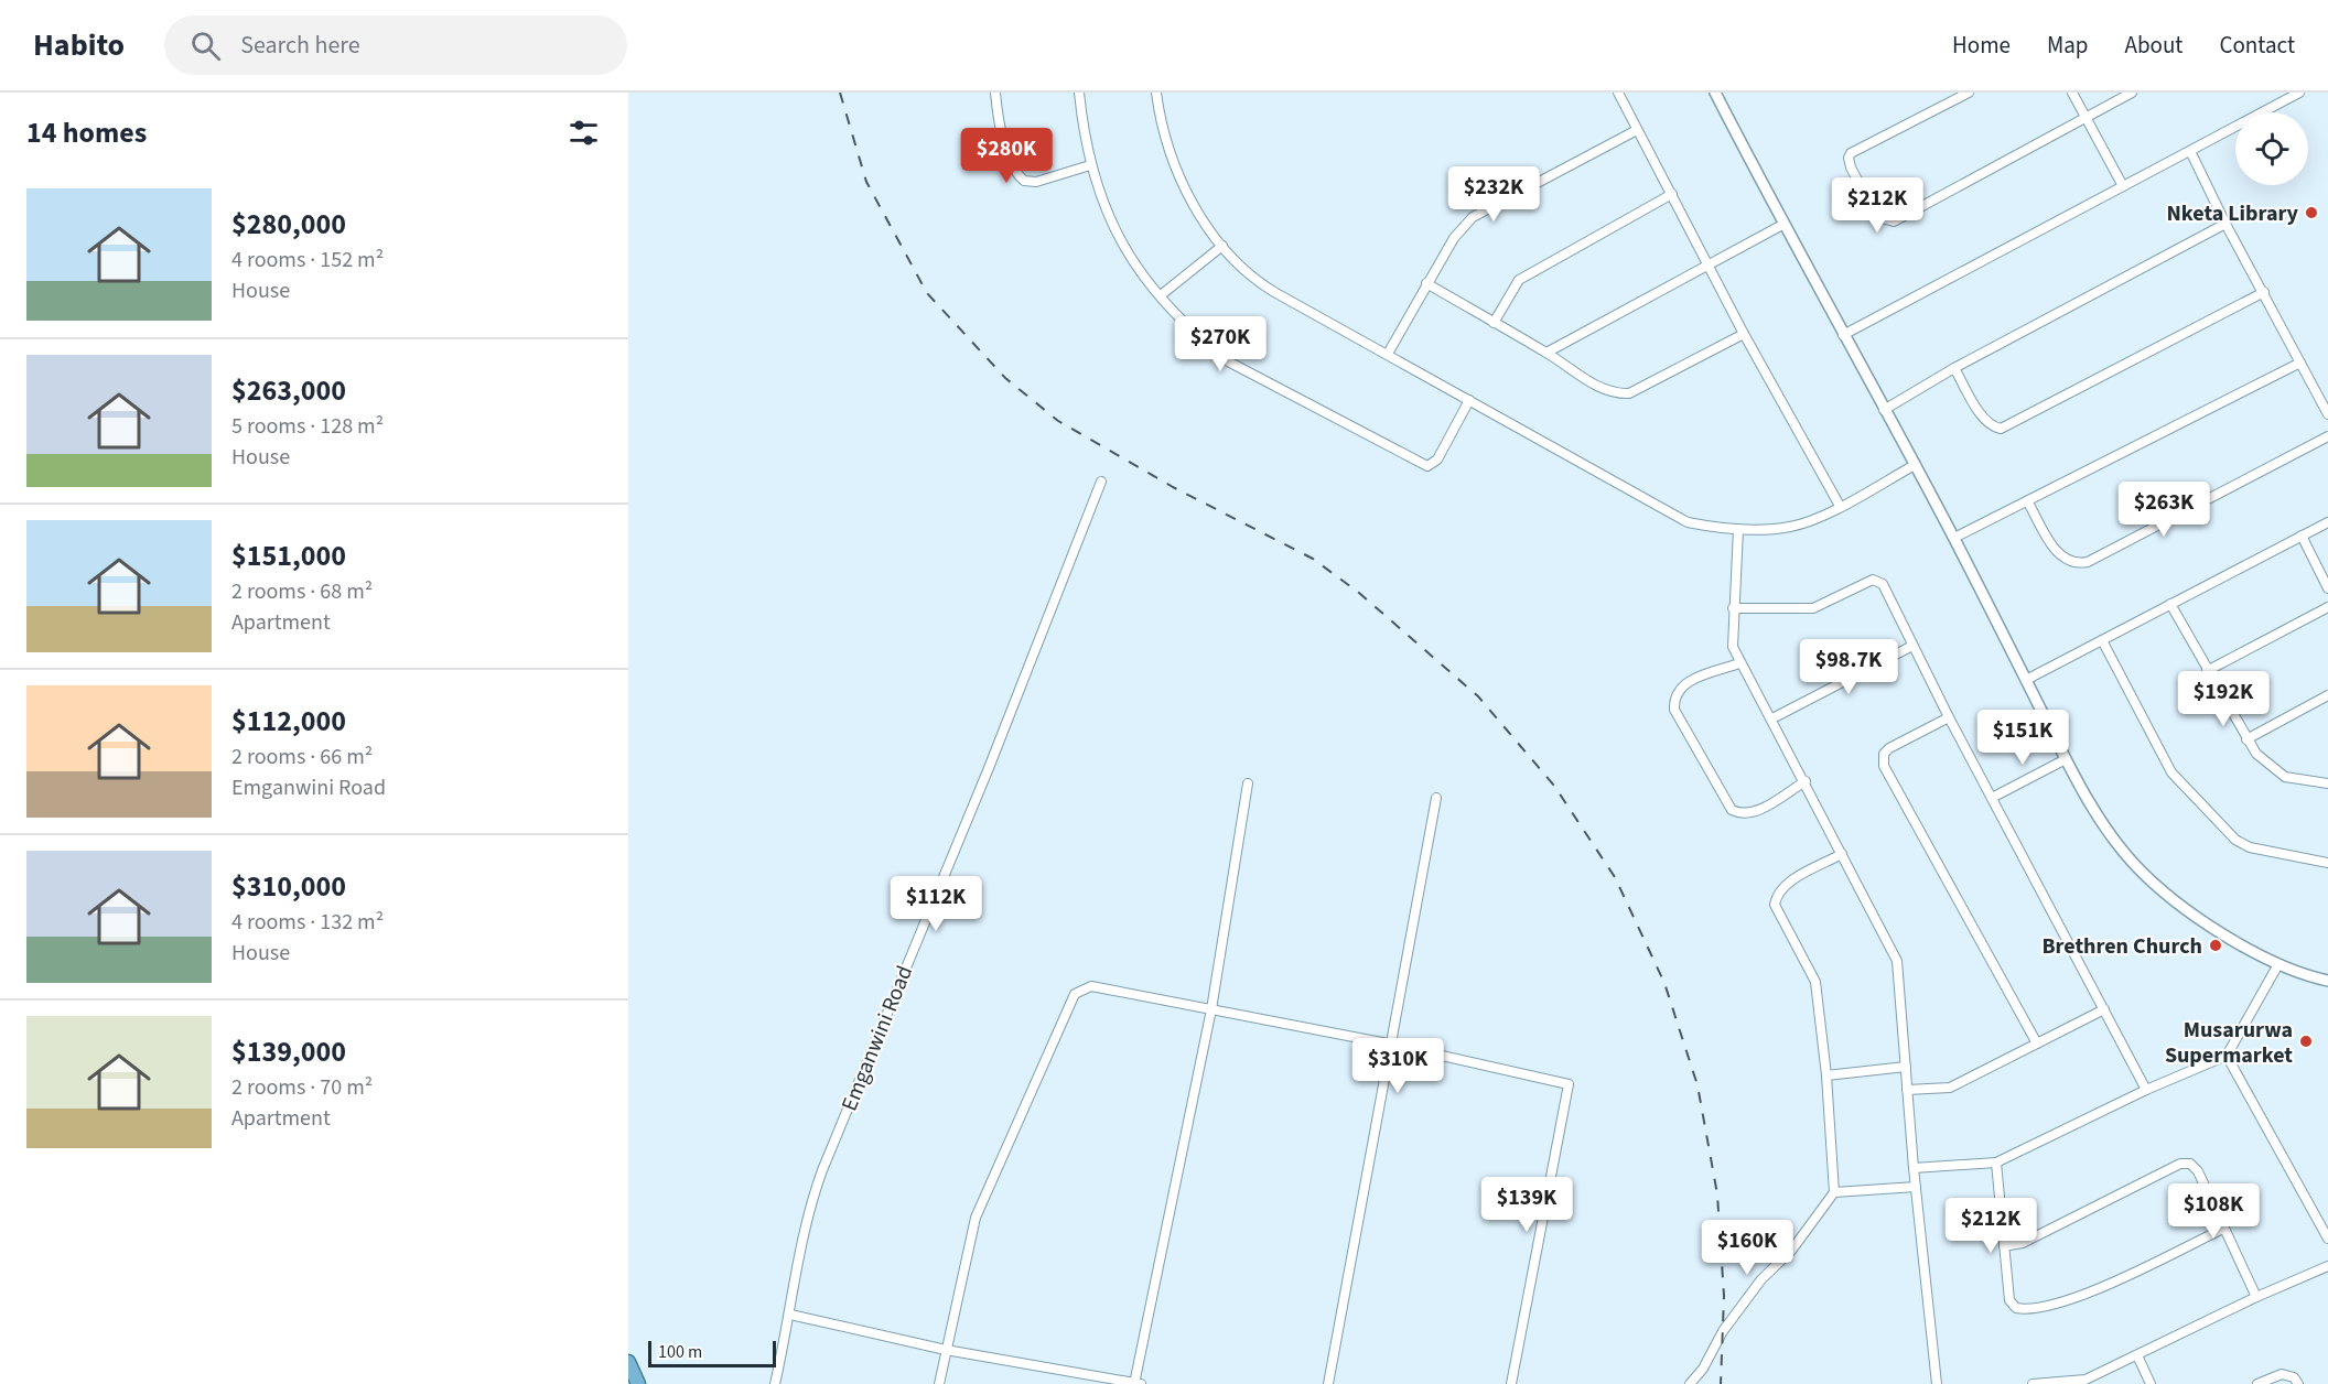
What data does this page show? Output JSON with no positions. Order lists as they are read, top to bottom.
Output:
{
  "streets": {
    "street": ["Emganwini Road"]
  },
  "places": ["Nketa Library", "Brethren Church", "Musarurwa Supermarket"],
  "scale_bar": "100 m",
  "page": {
    "header": "Habito",
    "search": "Search here",
    "nav": [
      "Home",
      "Map",
      "About",
      "Contact"
    ],
    "heading": "14 homes",
    "price": [
      "$280K",
      "$232K",
      "$212K",
      "$270K",
      "$263K",
      "$98.7K",
      "$192K",
      "$151K",
      "$112K",
      "$310K",
      "$139K",
      "$108K",
      "$212K",
      "$160K"
    ],
    "list": [
      {
        "name": "$280,000",
        "note": "4 rooms · 152 m² · House"
      },
      {
        "name": "$263,000",
        "note": "5 rooms · 128 m² · House"
      },
      {
        "name": "$151,000",
        "note": "2 rooms · 68 m² · Apartment"
      },
      {
        "name": "$112,000",
        "note": "2 rooms · 66 m² · Emganwini Road"
      },
      {
        "name": "$310,000",
        "note": "4 rooms · 132 m² · House"
      },
      {
        "name": "$139,000",
        "note": "2 rooms · 70 m² · Apartment"
      }
    ],
    "scale": "100 m"
  }
}
